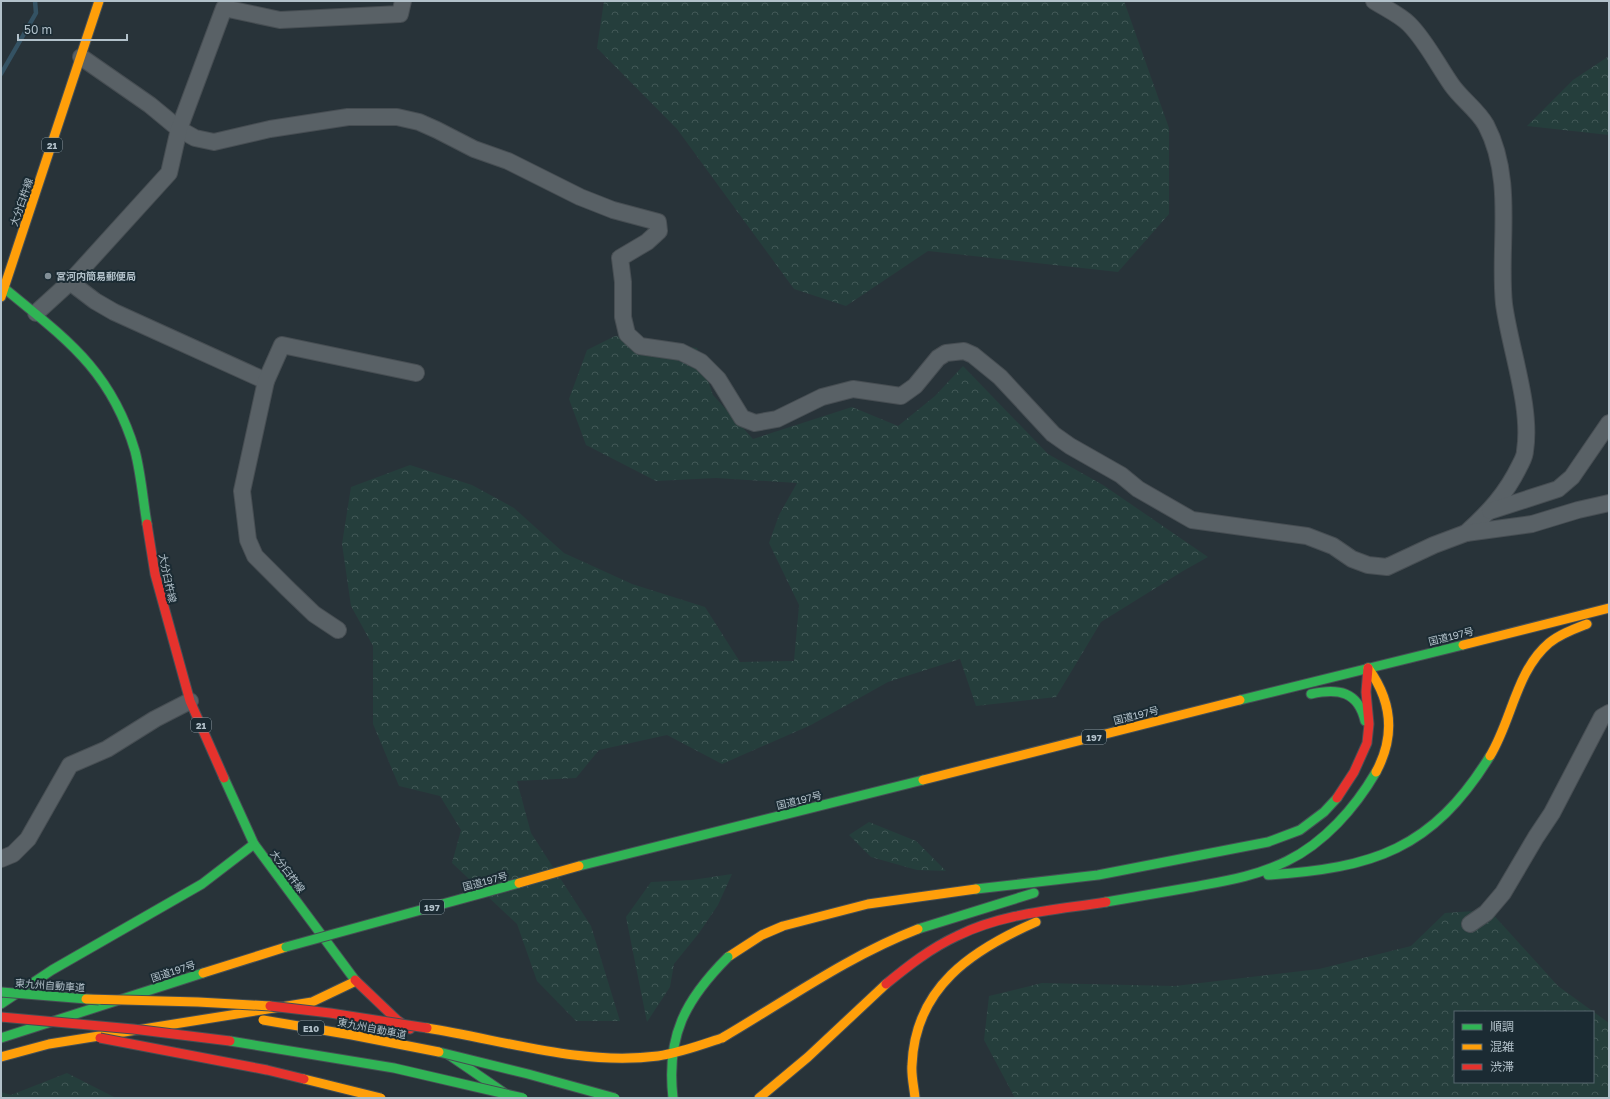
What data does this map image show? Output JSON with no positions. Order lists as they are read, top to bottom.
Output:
{
  "streets": {
    "main road": [
      "21",
      "大分臼杵線",
      "国道197号",
      "197",
      "東九州自動車道",
      "E10"
    ]
  },
  "places": ["宮河内簡易郵便局"],
  "legend": ["順調", "混雑", "渋滞"],
  "scale_bar": "50 m"
}
